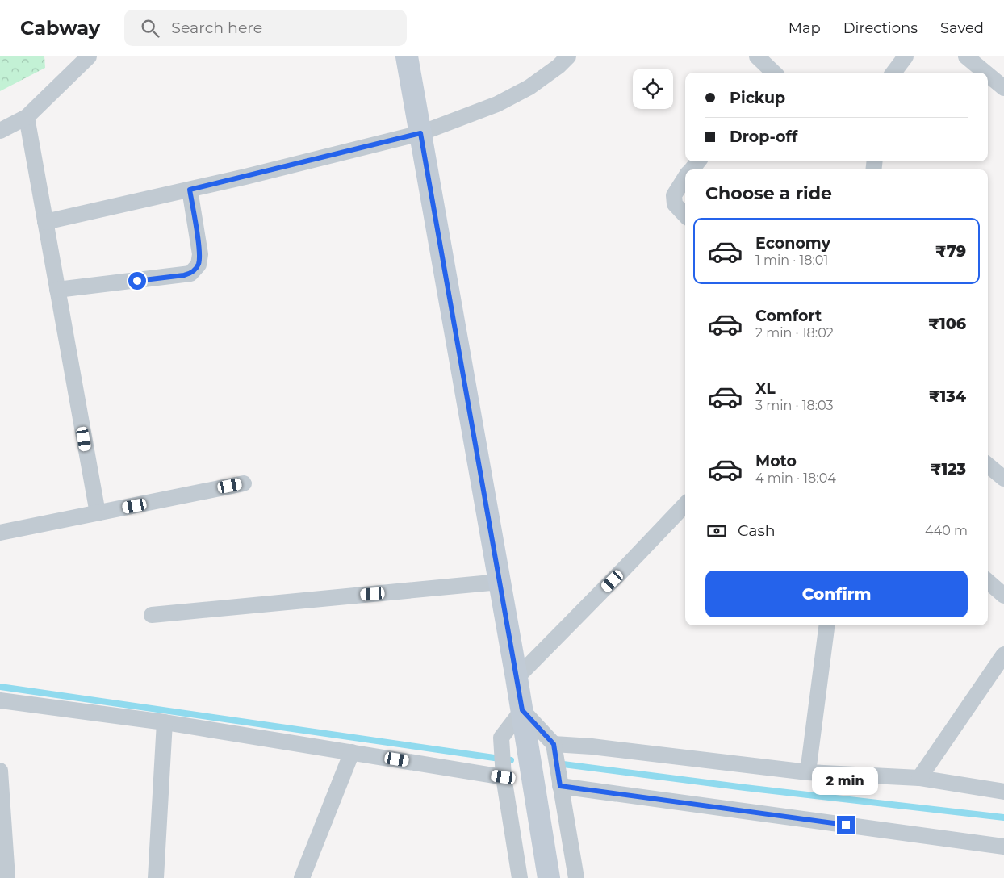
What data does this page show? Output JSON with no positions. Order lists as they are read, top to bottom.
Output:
{
  "page": {
    "header": "Cabway",
    "search": "Search here",
    "nav": ["Map", "Directions", "Saved"],
    "banner": ["Pickup", "Drop-off"],
    "heading": "Choose a ride",
    "list": [
      {
        "name": "Economy",
        "note": "1 min · 18:01",
        "value": "₹79"
      },
      {
        "name": "Comfort",
        "note": "2 min · 18:02",
        "value": "₹106"
      },
      {
        "name": "XL",
        "note": "3 min · 18:03",
        "value": "₹134"
      },
      {
        "name": "Moto",
        "note": "4 min · 18:04",
        "value": "₹123"
      }
    ],
    "pay": ["Cash", "440 m"],
    "buttons": "Confirm",
    "bubble": "2 min"
  }
}
